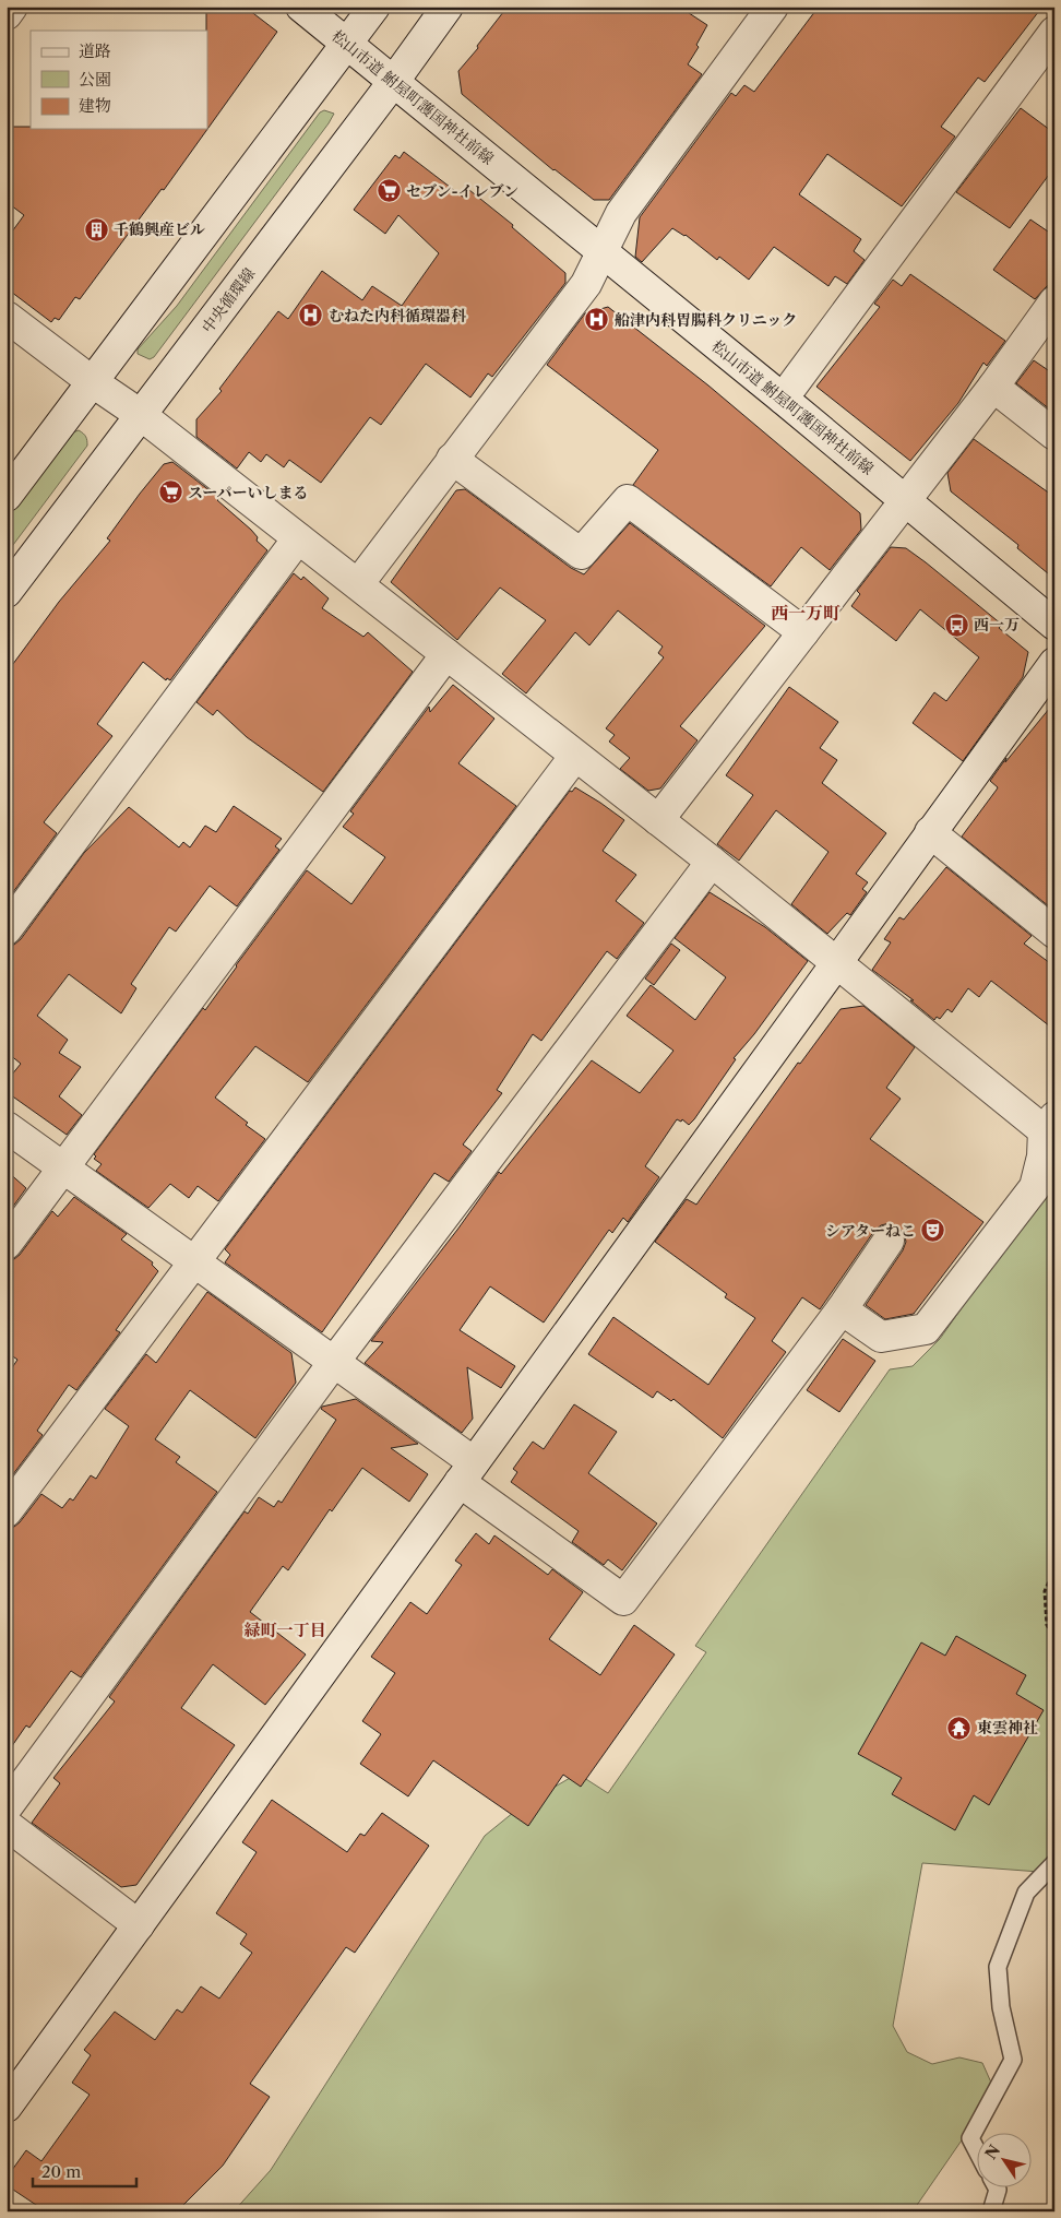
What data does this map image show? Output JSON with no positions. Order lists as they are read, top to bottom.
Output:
{
  "streets": {
    "street": ["松山市道 鮒屋町護国神社前線", "中央循環線"]
  },
  "crossings": [
    ["松山市道 鮒屋町護国神社前線", "中央循環線"]
  ],
  "districts": ["西一万町", "緑町一丁目"],
  "places": {
    "supermarket": ["セブン-イレブン", "スーパーいしまる"],
    "building": ["千鶴興産ビル"],
    "hospital": ["むねた内科循環器科", "船津内科胃腸科クリニック"],
    "bus stop": ["西一万"],
    "theatre": ["シアターねこ"],
    "temple": ["東雲神社"]
  },
  "legend": ["道路", "公園", "建物"],
  "scale_bar": "20 m",
  "north": "top left"
}
